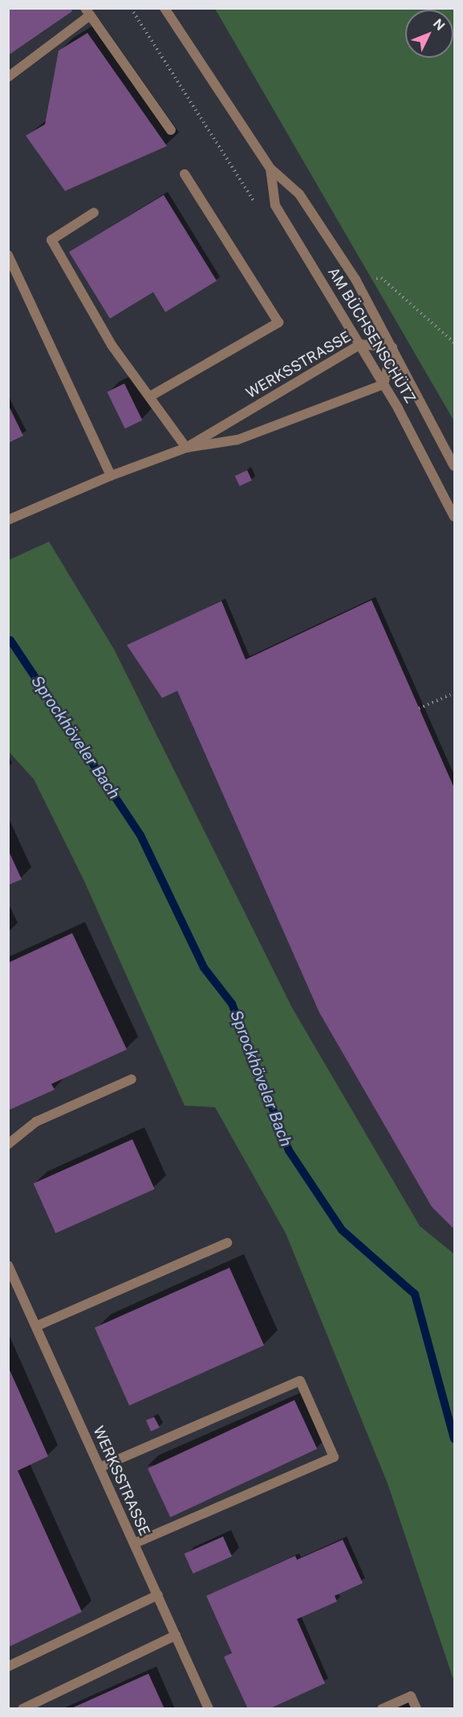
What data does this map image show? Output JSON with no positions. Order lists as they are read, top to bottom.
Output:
{
  "streets": {
    "street": ["AM BÜCHSENSCHÜTZ", "WERKSSTRASSE"]
  },
  "crossings": [
    ["AM BÜCHSENSCHÜTZ", "WERKSSTRASSE"]
  ],
  "water": ["Sprockhöveler Bach"],
  "north": "top right"
}
